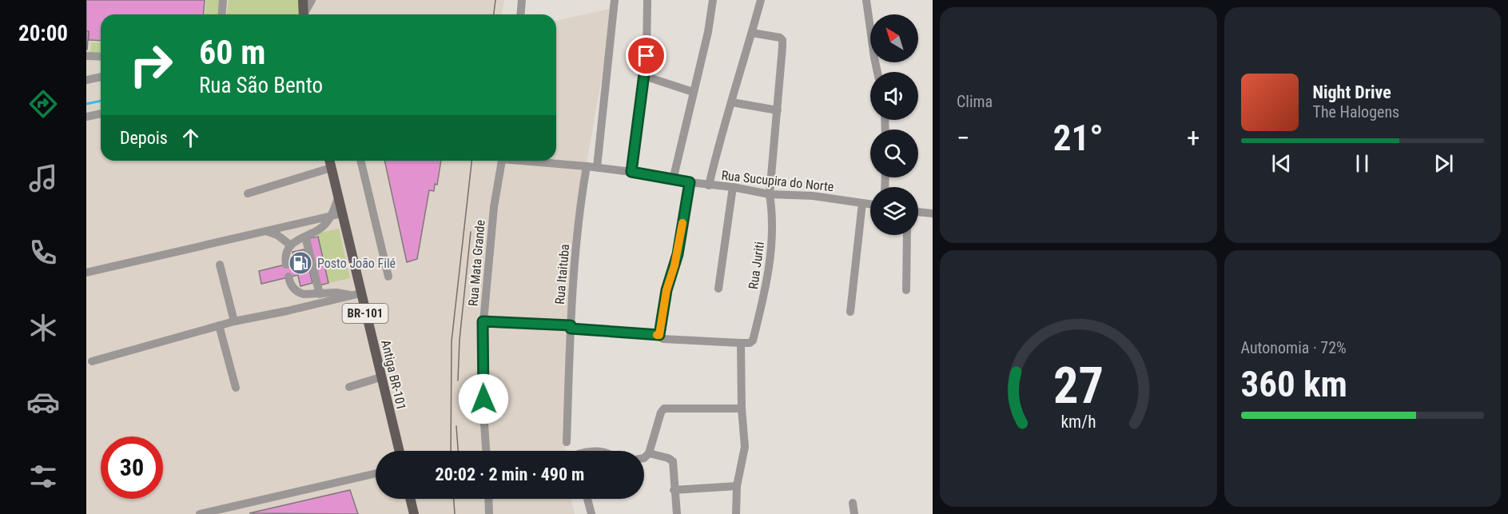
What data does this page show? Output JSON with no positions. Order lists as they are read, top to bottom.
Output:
{
  "streets": {
    "main road": ["BR-101", "Antiga BR-101"],
    "street": [
      "Rua Sucupira do Norte",
      "Rua Mata Grande",
      "Rua Juriti",
      "Rua Itaituba"
    ]
  },
  "crossings": [
    ["Rua Sucupira do Norte", "Rua Juriti"],
    ["Rua Sucupira do Norte", "Rua Itaituba"]
  ],
  "places": {
    "fuel station": ["Posto João Filé"]
  },
  "north": "top left",
  "page": {
    "tabs": "20:00",
    "tile": [
      "Clima",
      ["Autonomia · 72%", "360 km"]
    ],
    "turn": ["60 m", "Rua São Bento"],
    "song": ["Night Drive", "The Halogens"],
    "then": "Depois",
    "heat": ["−", "21°", "+"],
    "limit": "30",
    "trip": "20:02 · 2 min · 490 m",
    "gauge": ["27", "km/h"]
  }
}
